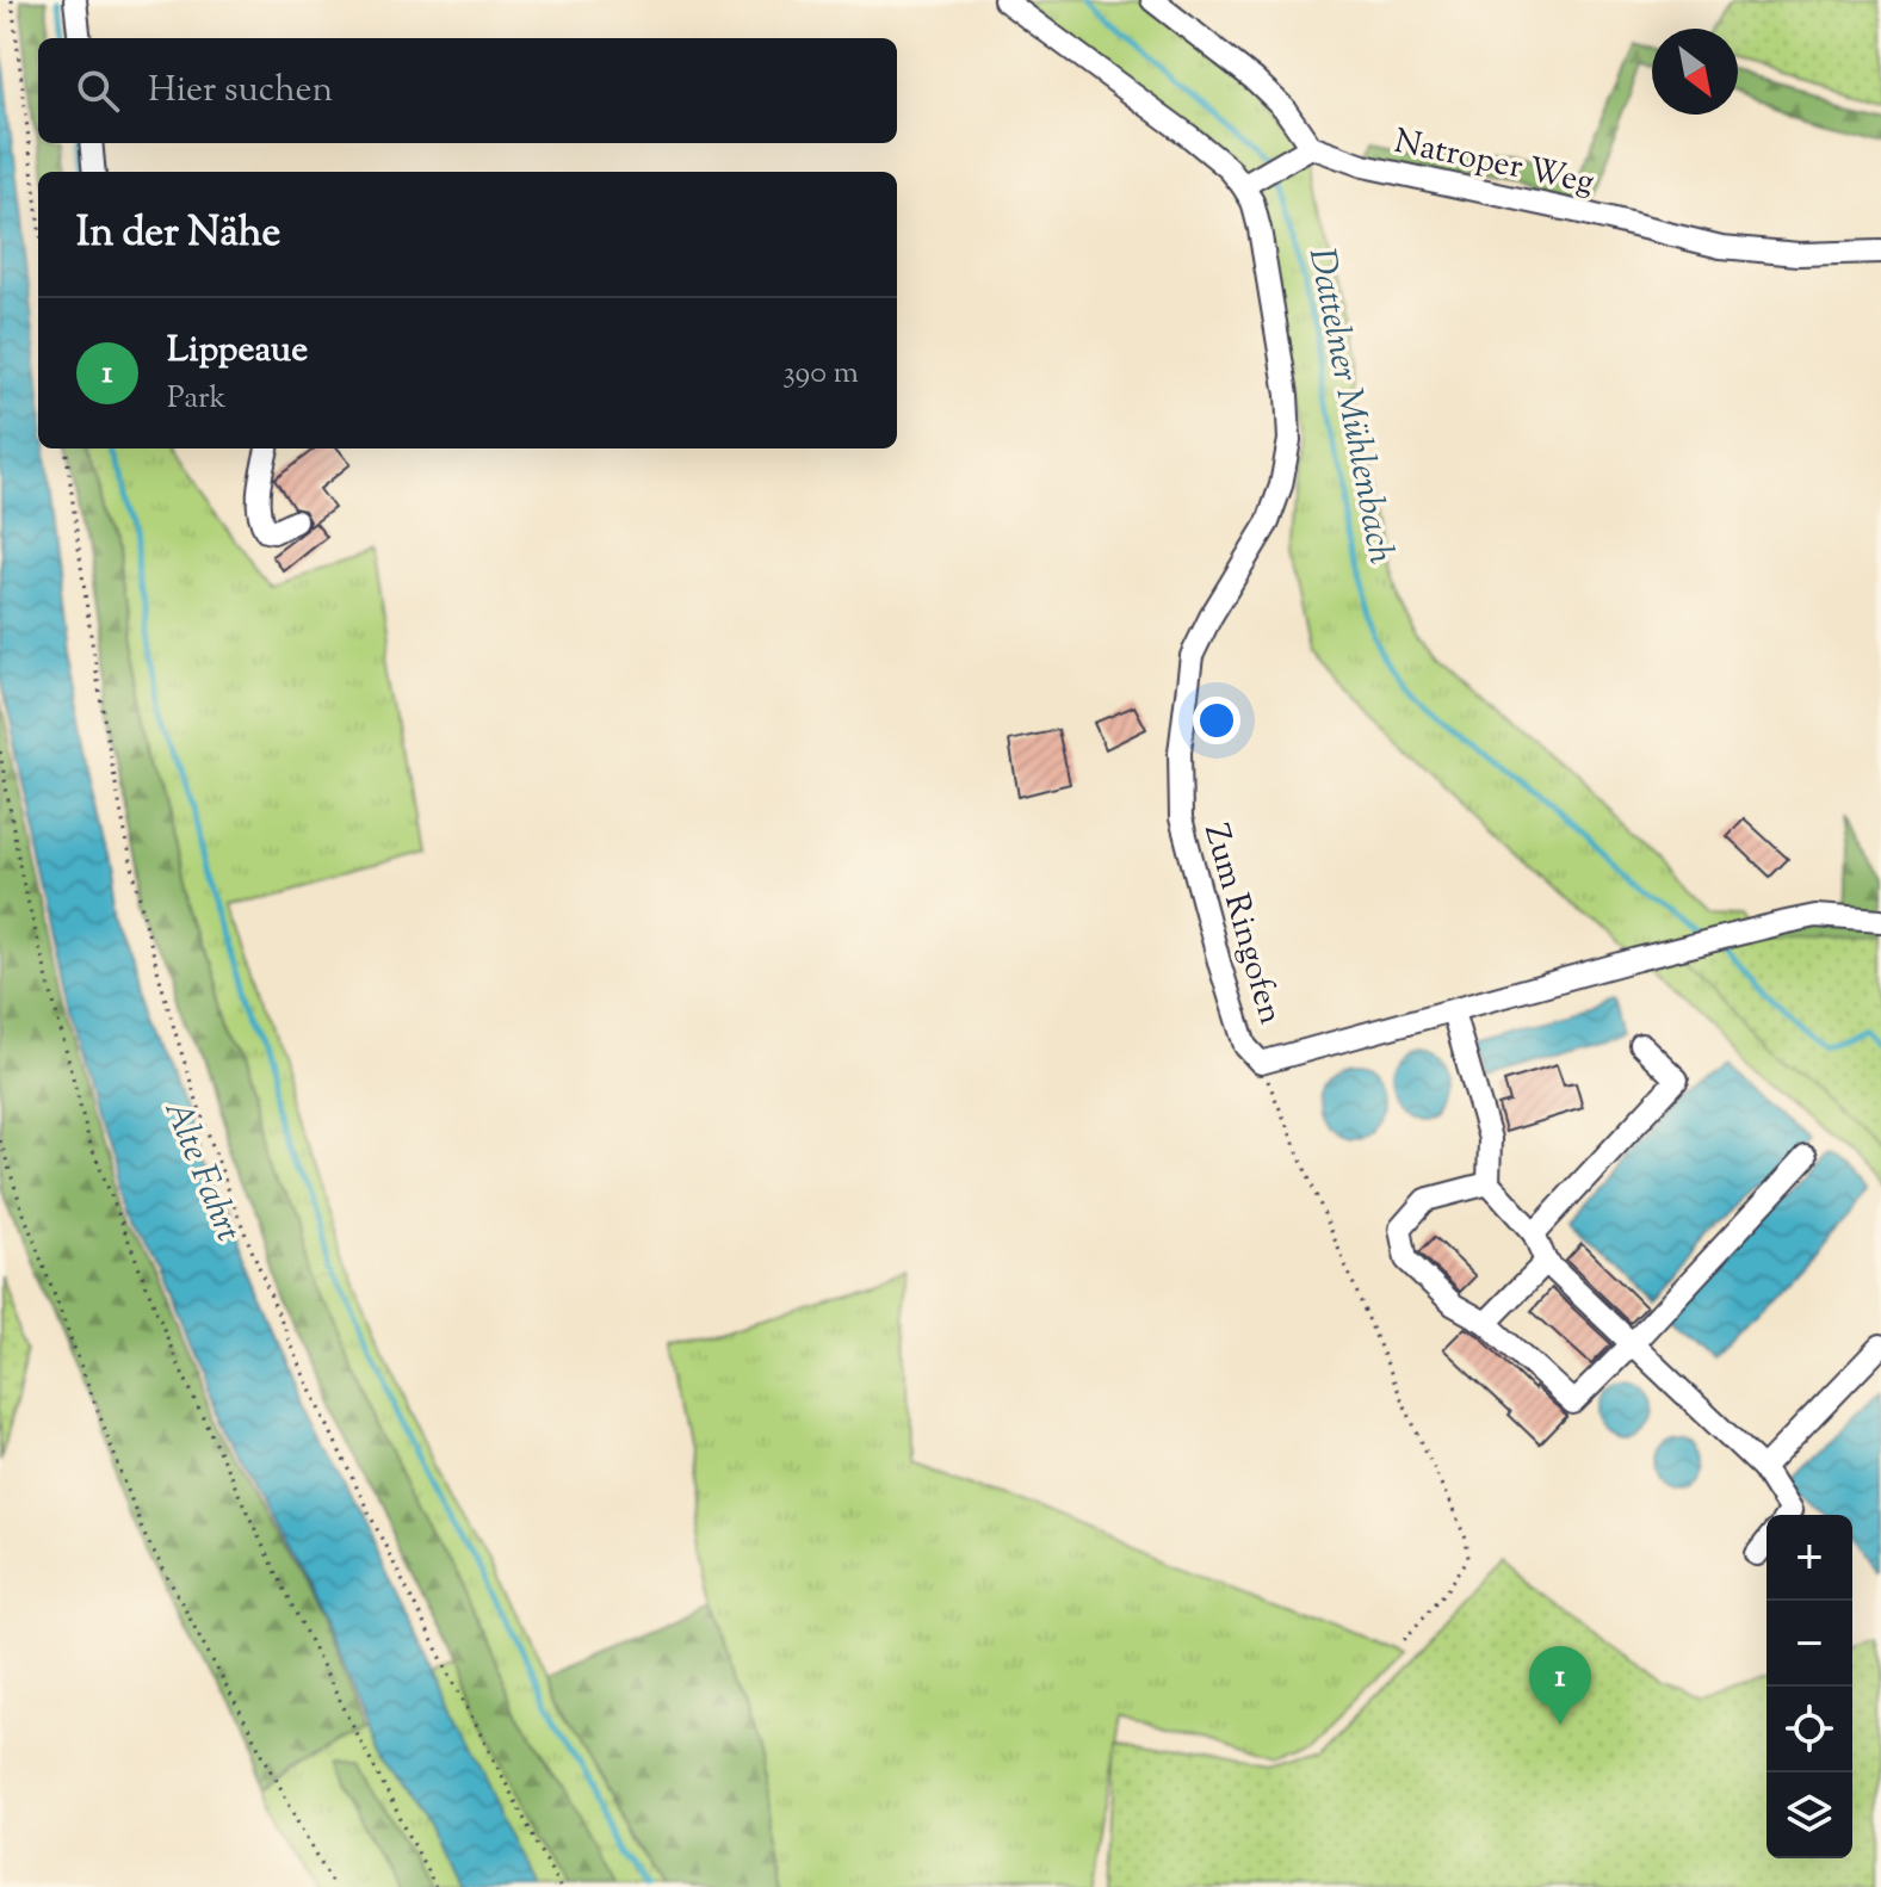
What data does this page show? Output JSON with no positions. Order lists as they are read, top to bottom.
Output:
{
  "streets": {
    "street": ["Natroper Weg", "Zum Ringofen"]
  },
  "water": ["Dattelner Mühlenbach", "Alte Fahrt"],
  "north": "bottom right",
  "page": {
    "search": "Hier suchen",
    "heading": "In der Nähe",
    "list": [
      {
        "mark": "1",
        "name": "Lippeaue",
        "note": "Park",
        "value": "390 m"
      }
    ],
    "map_buttons": ["+", "−"],
    "pins": "1"
  }
}
